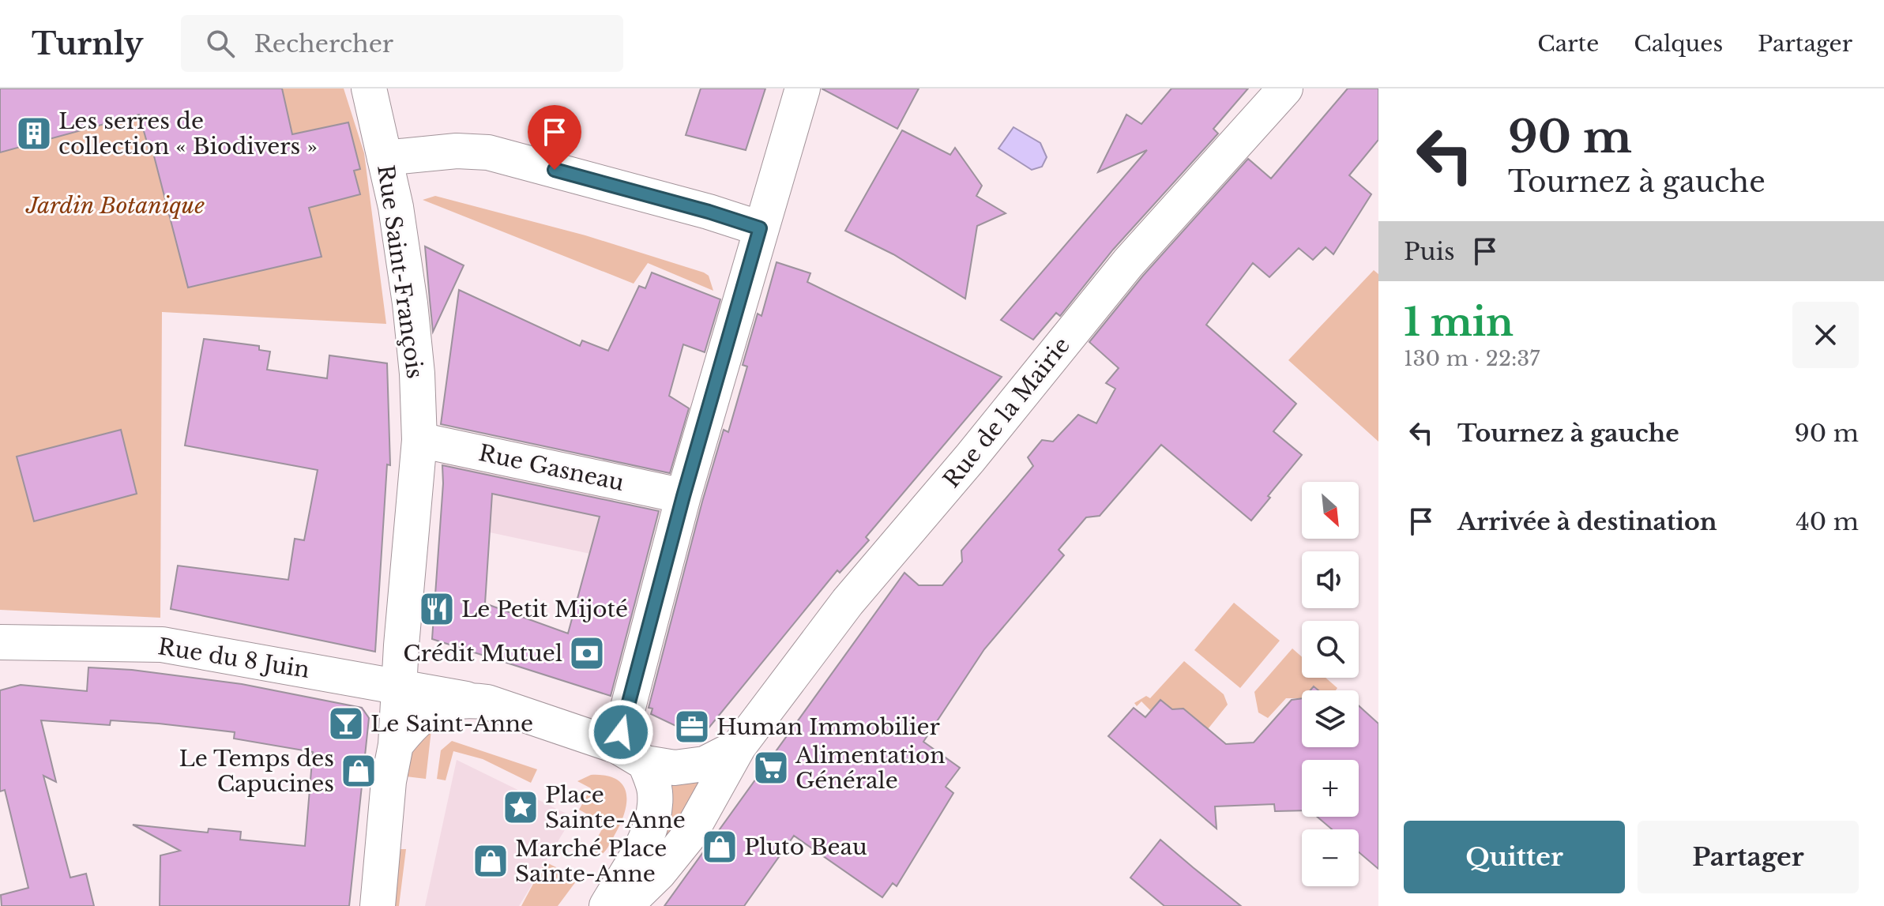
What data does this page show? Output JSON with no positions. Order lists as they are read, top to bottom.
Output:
{
  "streets": {
    "street": [
      "Rue Saint-François",
      "Rue de la Mairie",
      "Rue Gasneau",
      "Rue du 8 Juin"
    ]
  },
  "crossings": [
    ["Rue Saint-François", "Rue Gasneau"],
    ["Rue Saint-François", "Rue du 8 Juin"]
  ],
  "parks": ["Jardin Botanique"],
  "places": {
    "building": ["Les serres de collection « Biodivers »"],
    "restaurant": ["Le Petit Mijoté"],
    "bank": ["Crédit Mutuel"],
    "bar": ["Le Saint-Anne"],
    "office": ["Human Immobilier"],
    "supermarket": ["Alimentation Générale"],
    "shop": ["Le Temps des Capucines", "Pluto Beau", "Marché Place Sainte-Anne"],
    "place": ["Place Sainte-Anne"]
  },
  "north": "bottom right",
  "page": {
    "header": "Turnly",
    "search": "Rechercher",
    "nav": ["Carte", "Calques", "Partager"],
    "turn": ["90 m", "Tournez à gauche"],
    "then": "Puis",
    "heading": ["1 min", "130 m · 22:37"],
    "list": [
      {
        "name": "Tournez à gauche",
        "value": "90 m"
      },
      {
        "name": "Arrivée à destination",
        "value": "40 m"
      }
    ],
    "map_buttons": ["+", "−"],
    "buttons": ["Quitter", "Partager"]
  }
}
